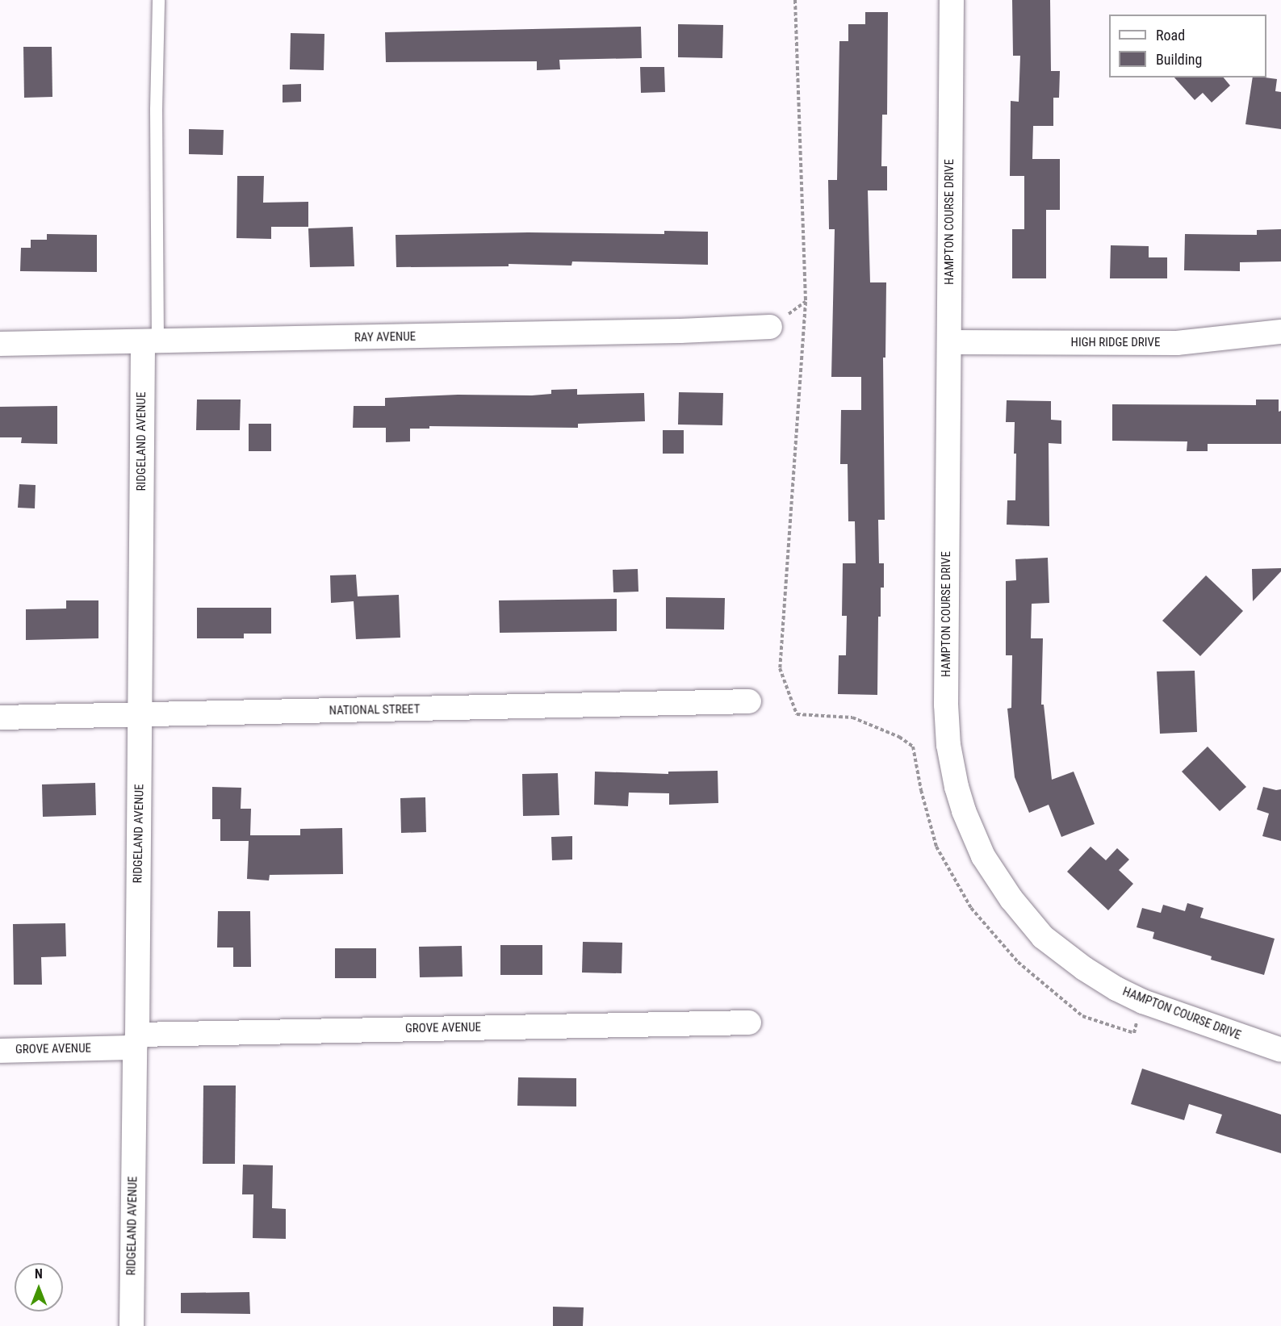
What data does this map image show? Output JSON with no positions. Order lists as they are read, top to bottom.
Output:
{
  "streets": {
    "street": [
      "HAMPTON COURSE DRIVE",
      "RAY AVENUE",
      "HIGH RIDGE DRIVE",
      "RIDGELAND AVENUE",
      "NATIONAL STREET",
      "GROVE AVENUE"
    ]
  },
  "crossings": [
    ["HAMPTON COURSE DRIVE", "HIGH RIDGE DRIVE"],
    ["RAY AVENUE", "RIDGELAND AVENUE"],
    ["RIDGELAND AVENUE", "NATIONAL STREET"],
    ["RIDGELAND AVENUE", "GROVE AVENUE"]
  ],
  "legend": ["Road", "Building"],
  "north": "top"
}
